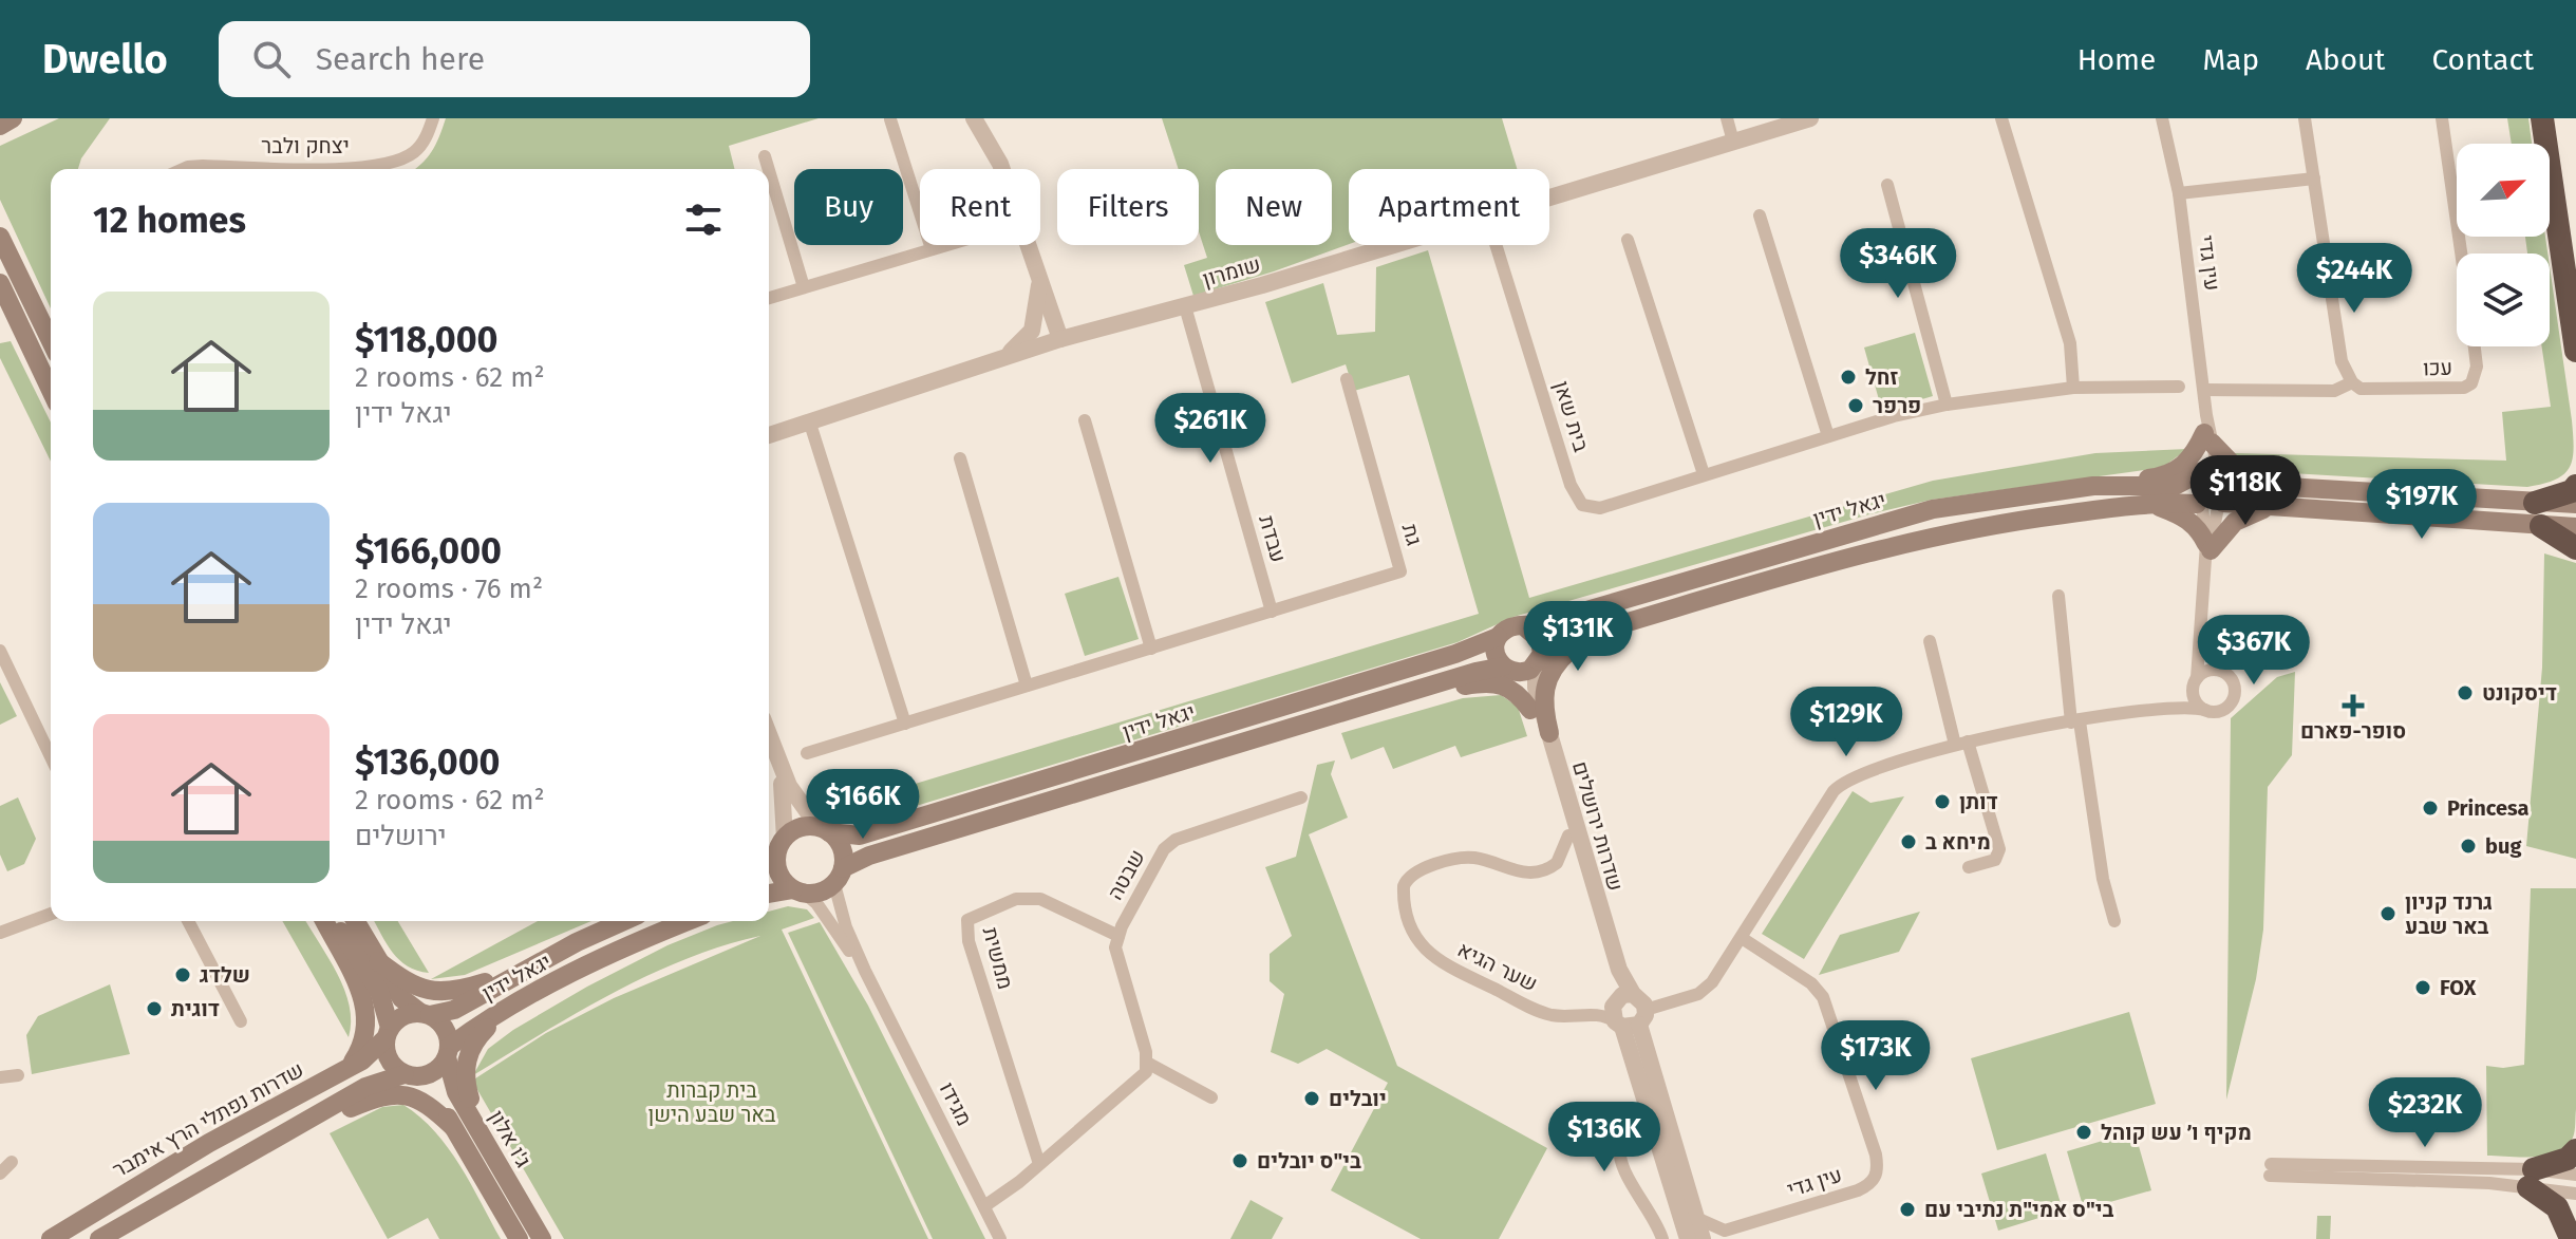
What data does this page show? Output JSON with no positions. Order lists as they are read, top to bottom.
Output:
{
  "streets": {
    "main road": ["יגאל ידין", "שדרות נפתלי הרץ אימבר", "ג'ו אלון"],
    "street": [
      "יצחק ולבר",
      "עין גדי",
      "שומרון",
      "עכו",
      "בית שאן",
      "גת",
      "עבדת",
      "שדרות ירושלים",
      "שבטה",
      "ממשית",
      "שער הגיא",
      "מגידו"
    ]
  },
  "crossings": [
    ["עין גדי", "עכו"],
    ["עין גדי", "יגאל ידין"],
    ["שומרון", "עבדת"],
    ["יגאל ידין", "שדרות ירושלים"],
    ["יגאל ידין", "מגידו"],
    ["יגאל ידין", "שדרות נפתלי הרץ אימבר"],
    ["יגאל ידין", "ג'ו אלון"],
    ["גת", "עבדת"],
    ["שדרות ירושלים", "שער הגיא"],
    ["שבטה", "ממשית"],
    ["שדרות נפתלי הרץ אימבר", "ג'ו אלון"]
  ],
  "parks": ["בית קברות באר שבע הישן"],
  "places": {
    "other": [
      "זחל",
      "פרפר",
      "דיסקונט",
      "דותן",
      "Princesa",
      "מיחא ב",
      "bug",
      "גרנד קניון באר שבע",
      "שלדג",
      "FOX",
      "דוגית",
      "יובלים",
      "מקיף ו׳ עש קוהל",
      "בי\"ס יובלים",
      "בי\"ס אמי\"ת נתיבי עם"
    ],
    "health": ["סופר-פארם"]
  },
  "north": "top right",
  "page": {
    "header": "Dwello",
    "search": "Search here",
    "nav": [
      "Home",
      "Map",
      "About",
      "Contact"
    ],
    "chip": [
      "Buy",
      "Rent",
      "Filters",
      "New",
      "Apartment"
    ],
    "heading": "12 homes",
    "price": [
      "$346K",
      "$244K",
      "$261K",
      "$118K",
      "$197K",
      "$131K",
      "$367K",
      "$129K",
      "$166K",
      "$173K",
      "$232K",
      "$136K"
    ],
    "list": [
      {
        "name": "$118,000",
        "note": "2 rooms · 62 m² · יגאל ידין"
      },
      {
        "name": "$166,000",
        "note": "2 rooms · 76 m² · יגאל ידין"
      },
      {
        "name": "$136,000",
        "note": "2 rooms · 62 m² · ירושלים"
      }
    ]
  }
}
